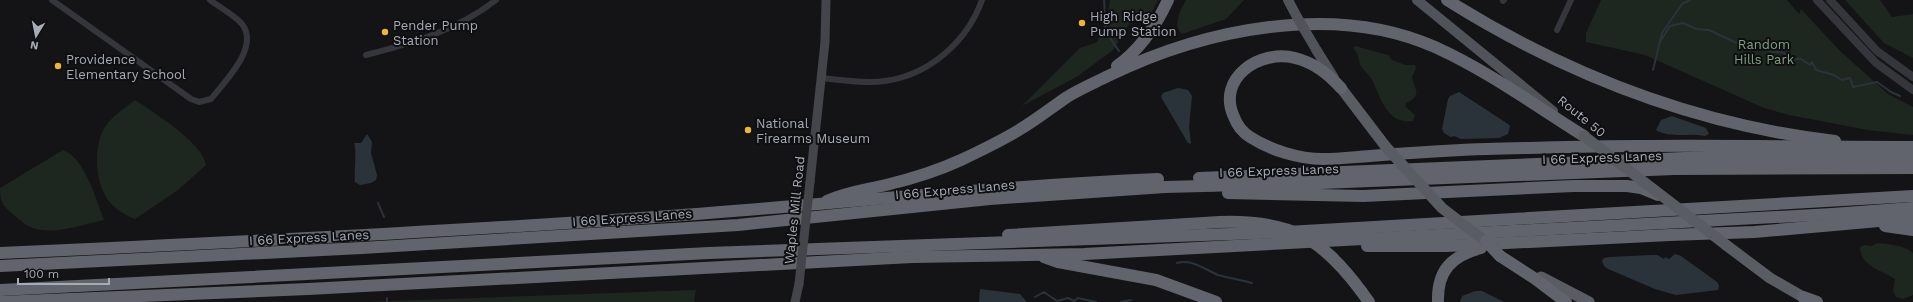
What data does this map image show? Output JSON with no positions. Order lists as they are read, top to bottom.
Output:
{
  "streets": {
    "highway": ["Route 50", "I 66 Express Lanes"],
    "main road": ["Waples Mill Road"]
  },
  "parks": ["Random Hills Park"],
  "places": [
    "High Ridge Pump Station",
    "Pender Pump Station",
    "Providence Elementary School",
    "National Firearms Museum"
  ],
  "scale_bar": "100 m",
  "north": "bottom"
}
